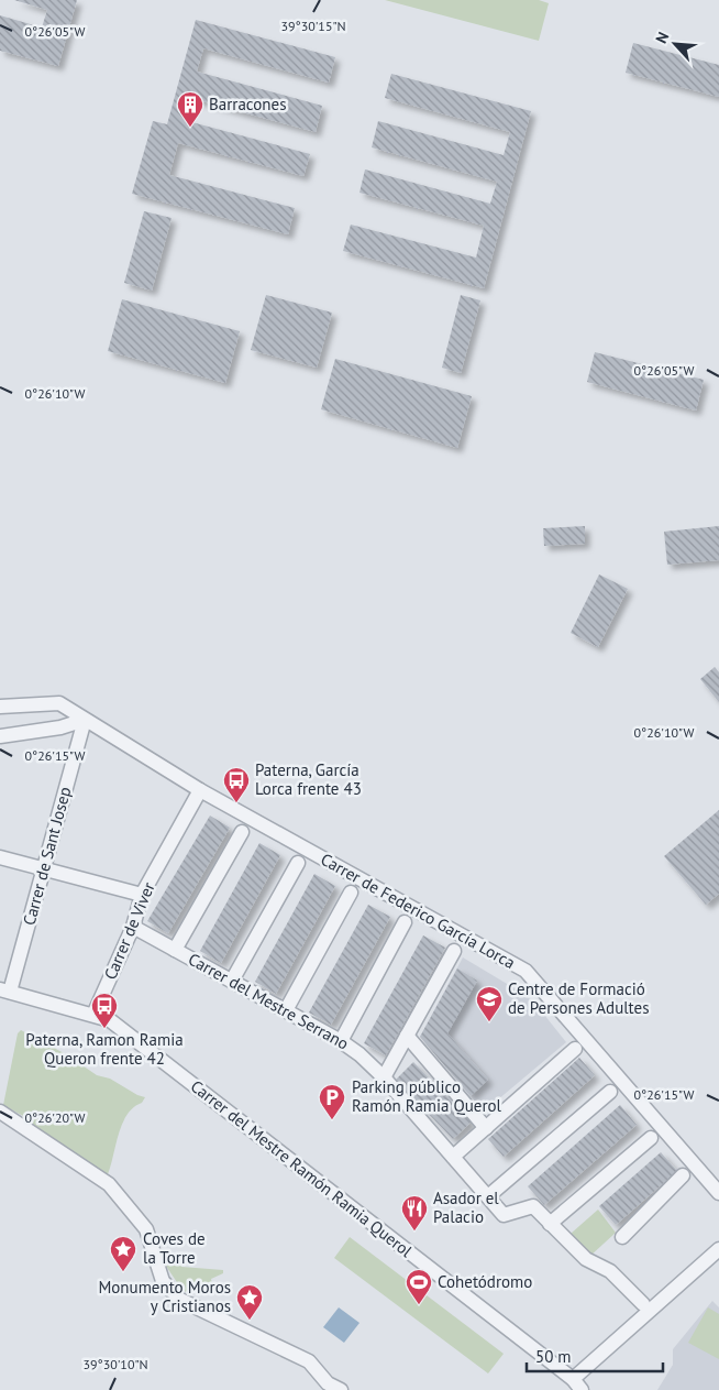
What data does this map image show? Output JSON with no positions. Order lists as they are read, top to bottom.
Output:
{
  "streets": {
    "street": [
      "Carrer de Sant Josep",
      "Carrer de Federico García Lorca",
      "Carrer de Viver",
      "Carrer del Mestre Serrano",
      "Carrer del Mestre Ramón Ramia Querol"
    ]
  },
  "crossings": [
    ["Carrer de Sant Josep", "Carrer de Federico García Lorca"],
    ["Carrer de Sant Josep", "Carrer del Mestre Ramón Ramia Querol"],
    ["Carrer de Federico García Lorca", "Carrer de Viver"],
    ["Carrer de Viver", "Carrer del Mestre Serrano"],
    ["Carrer de Viver", "Carrer del Mestre Ramón Ramia Querol"]
  ],
  "places": {
    "building": ["Barracones"],
    "bus stop": ["Paterna, García Lorca frente 43", "Paterna, Ramon Ramia Queron frente 42"],
    "school or university": ["Centre de Formació de Persones Adultes"],
    "parking": ["Parking público Ramón Ramia Querol"],
    "restaurant": ["Asador el Palacio"],
    "place": ["Coves de la Torre", "Monumento Moros y Cristianos"],
    "sports": ["Cohetódromo"]
  },
  "scale_bar": "50 m",
  "north": "top left",
  "coordinates": [
    "39°30'15\"N",
    "0°26'05\"W",
    "0°26'10\"W",
    "0°26'15\"W",
    "0°26'20\"W",
    "39°30'10\"N"
  ]
}
